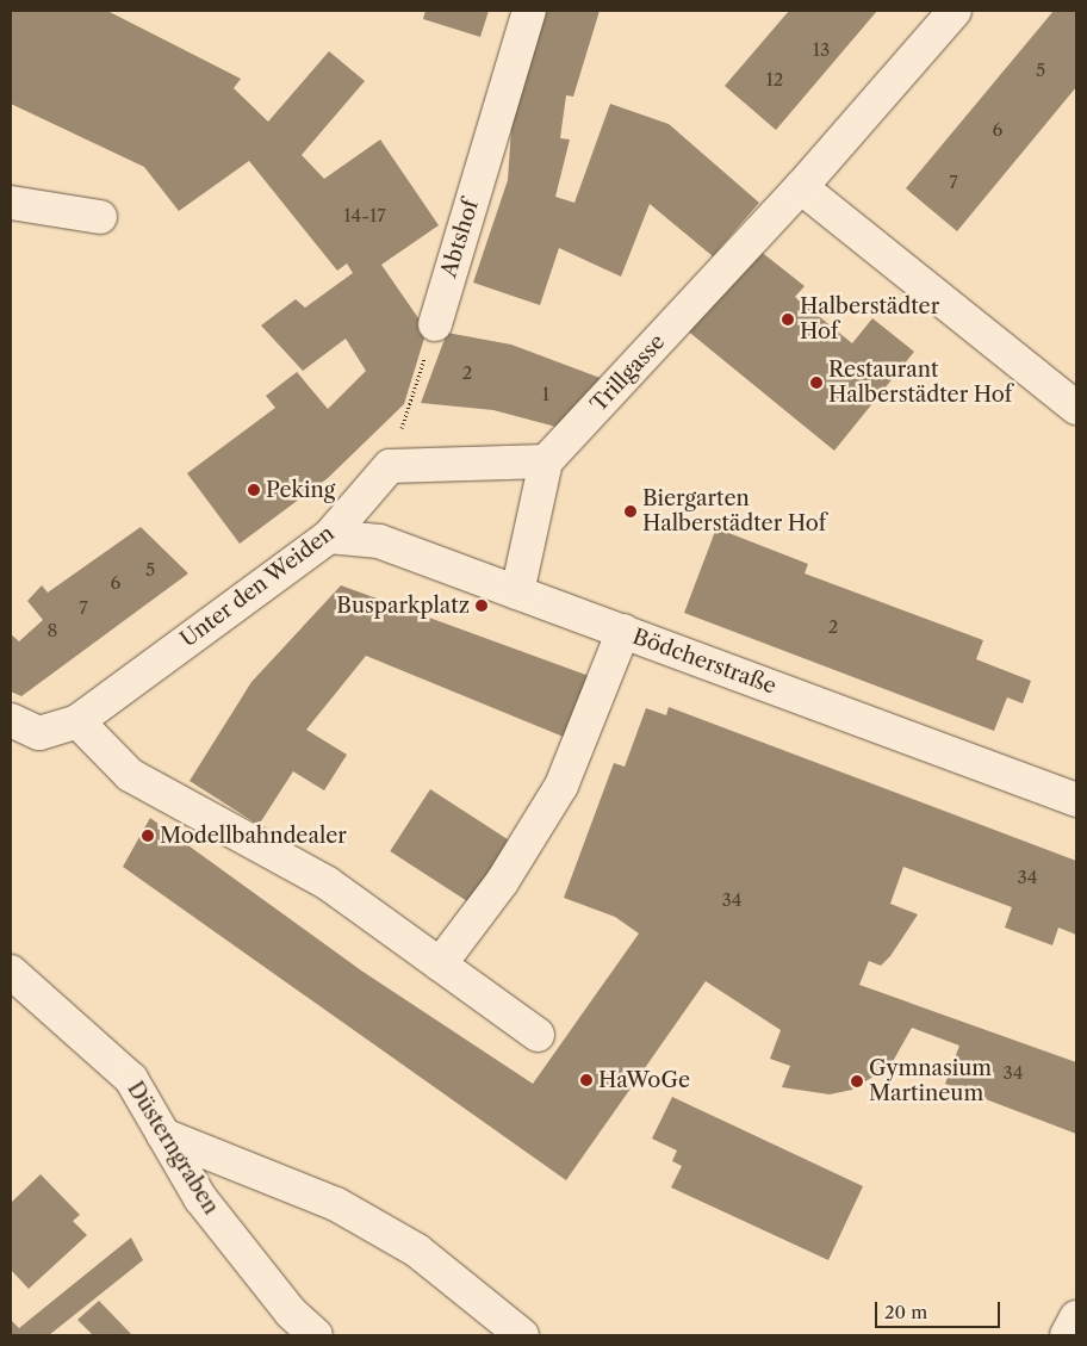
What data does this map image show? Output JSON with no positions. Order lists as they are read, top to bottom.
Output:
{
  "streets": {
    "street": [
      "Abtshof",
      "Trillgasse",
      "Unter den Weiden",
      "Bödcherstraße",
      "Düsterngraben"
    ]
  },
  "crossings": [
    ["Unter den Weiden", "Bödcherstraße"]
  ],
  "places": [
    "Halberstädter Hof",
    "Restaurant Halberstädter Hof",
    "Peking",
    "Biergarten Halberstädter Hof",
    "Busparkplatz",
    "Modellbahndealer",
    "HaWoGe",
    "Gymnasium Martineum"
  ],
  "house_numbers": [
    "13",
    "5",
    "12",
    "6",
    "7",
    "14-17",
    "2",
    "1",
    "5",
    "6",
    "7",
    "2",
    "8",
    "34",
    "34",
    "34"
  ],
  "scale_bar": "20 m"
}
